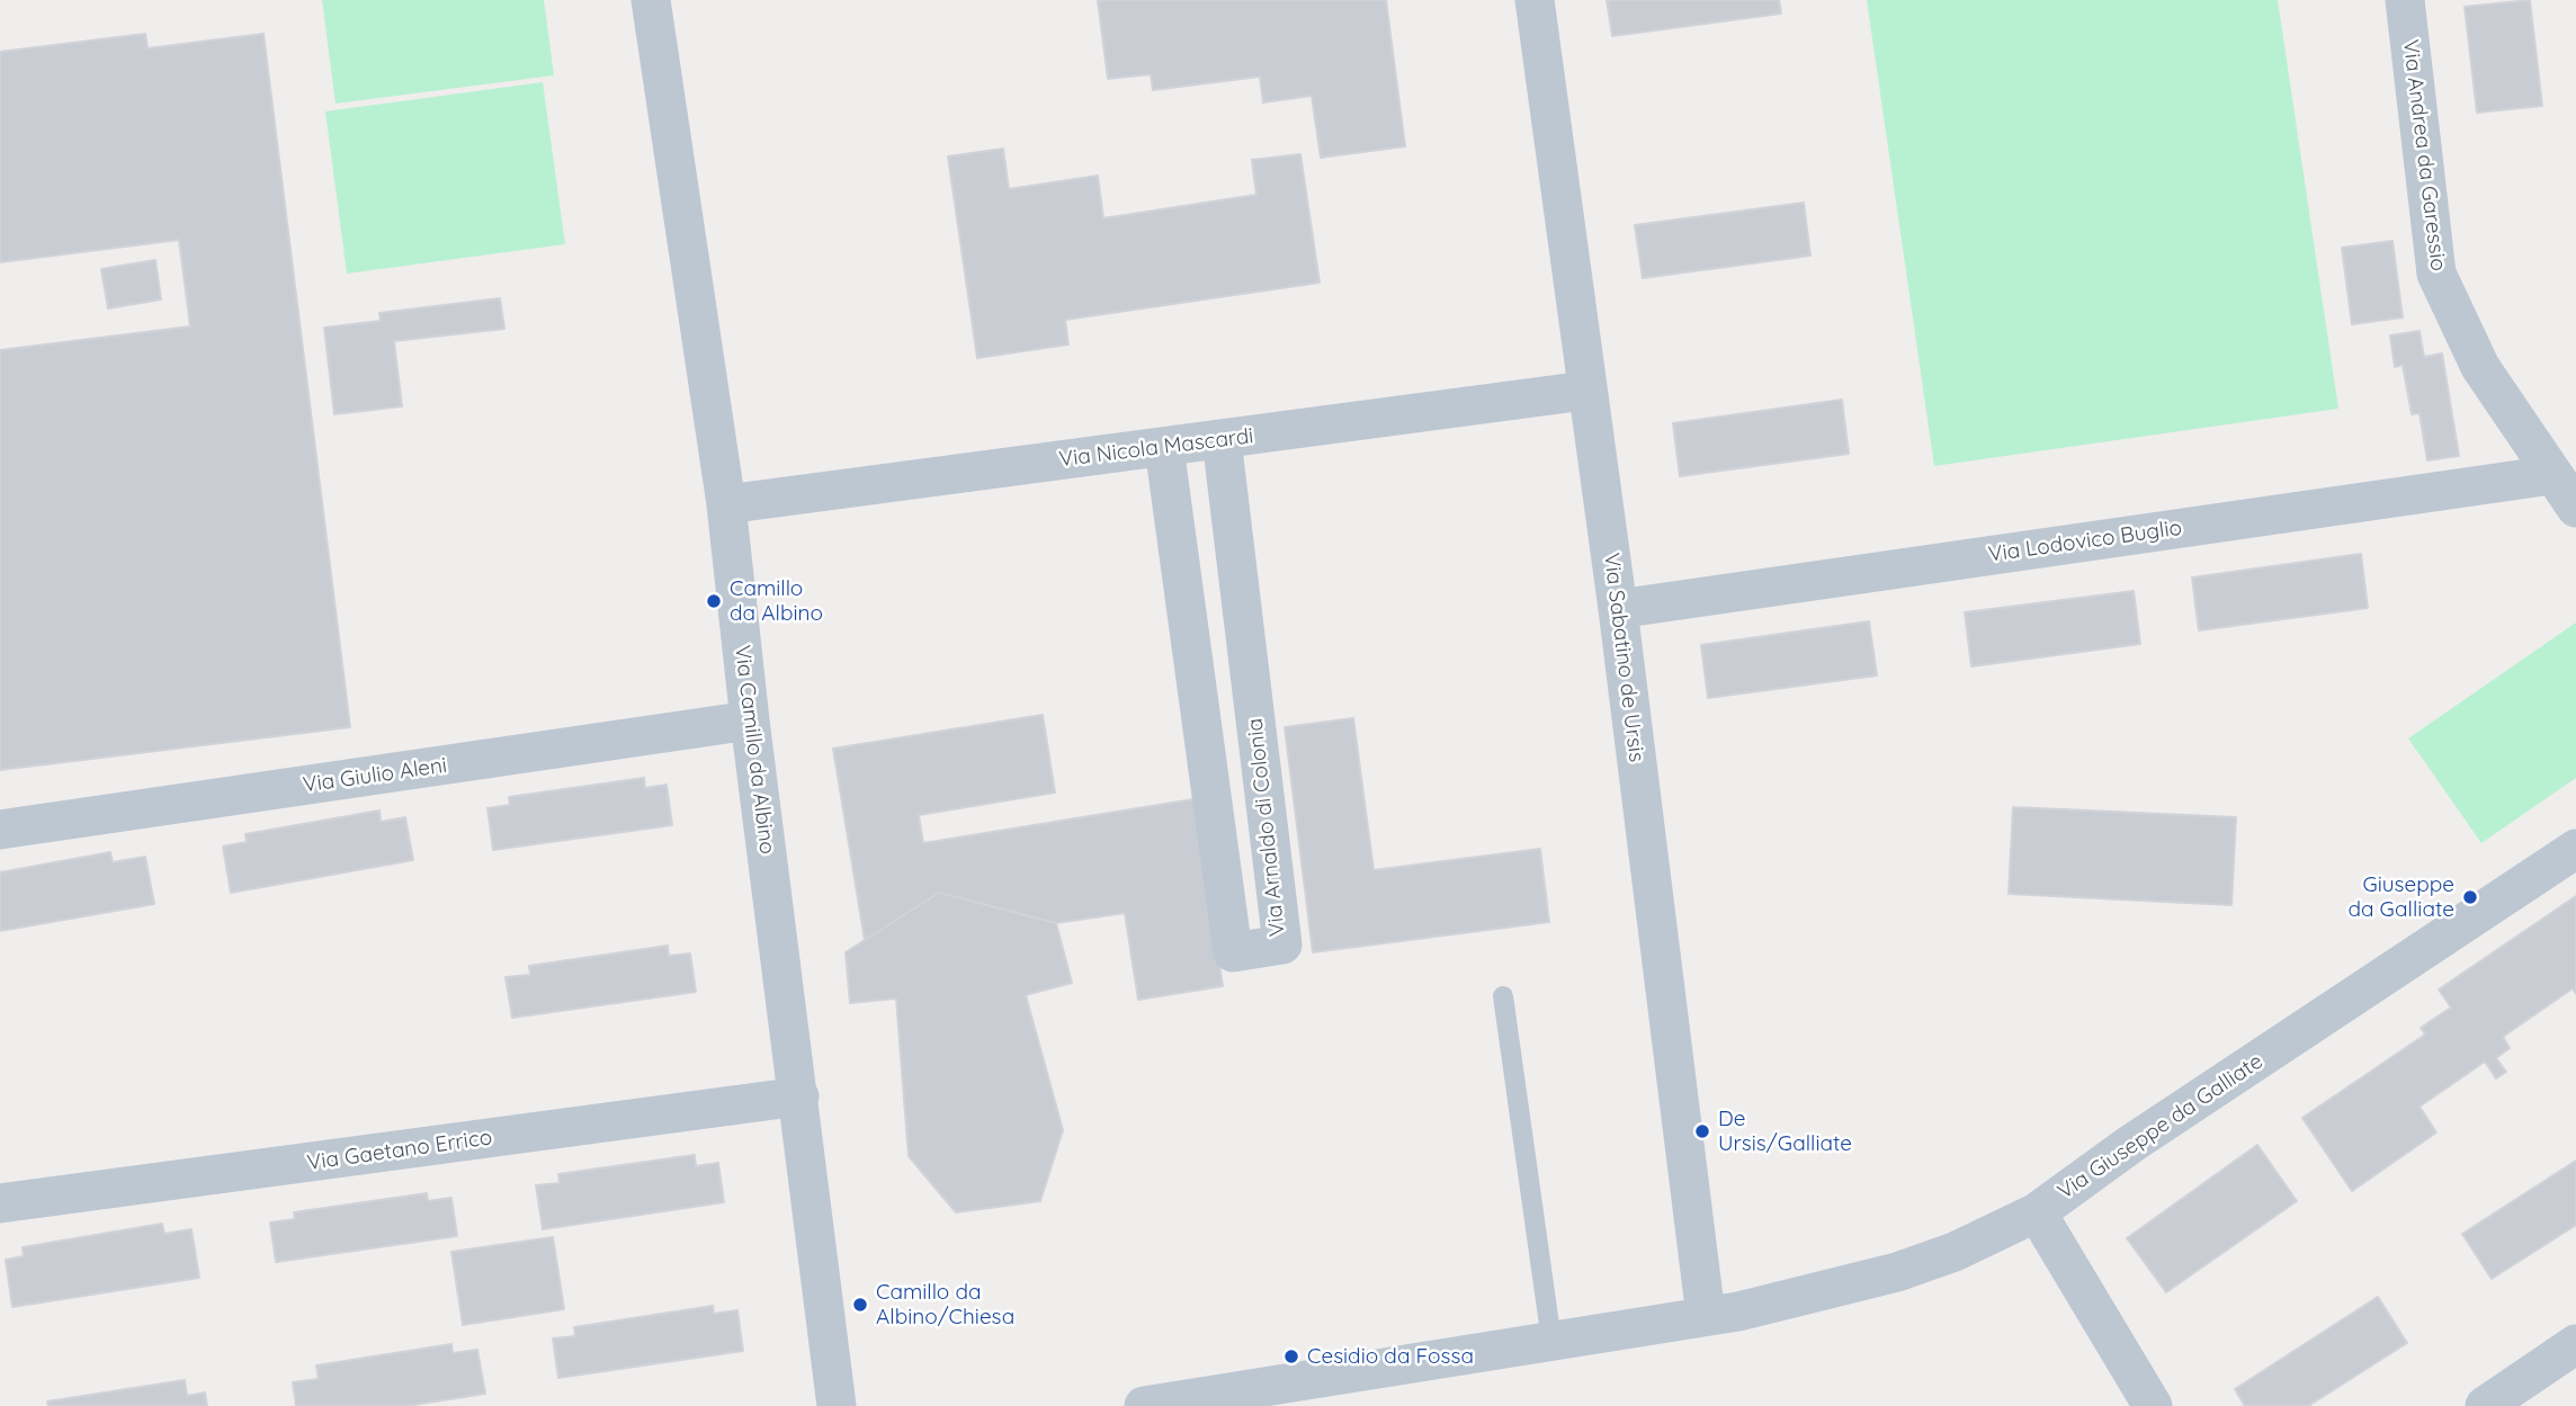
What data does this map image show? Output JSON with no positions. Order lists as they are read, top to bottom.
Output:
{
  "streets": {
    "street": [
      "Via Andrea da Garessio",
      "Via Nicola Mascardi",
      "Via Lodovico Buglio",
      "Via Sabatino de Ursis",
      "Via Camillo da Albino",
      "Via Giulio Aleni",
      "Via Arnaldo di Colonia",
      "Via Giuseppe da Galliate",
      "Via Gaetano Errico"
    ]
  },
  "crossings": [
    ["Via Andrea da Garessio", "Via Lodovico Buglio"],
    ["Via Nicola Mascardi", "Via Sabatino de Ursis"],
    ["Via Nicola Mascardi", "Via Camillo da Albino"],
    ["Via Nicola Mascardi", "Via Arnaldo di Colonia"],
    ["Via Lodovico Buglio", "Via Sabatino de Ursis"],
    ["Via Sabatino de Ursis", "Via Giuseppe da Galliate"],
    ["Via Camillo da Albino", "Via Giulio Aleni"],
    ["Via Camillo da Albino", "Via Gaetano Errico"]
  ],
  "places": [
    "Camillo da Albino",
    "Giuseppe da Galliate",
    "De Ursis/Galliate",
    "Camillo da Albino/Chiesa",
    "Cesidio da Fossa"
  ]
}
